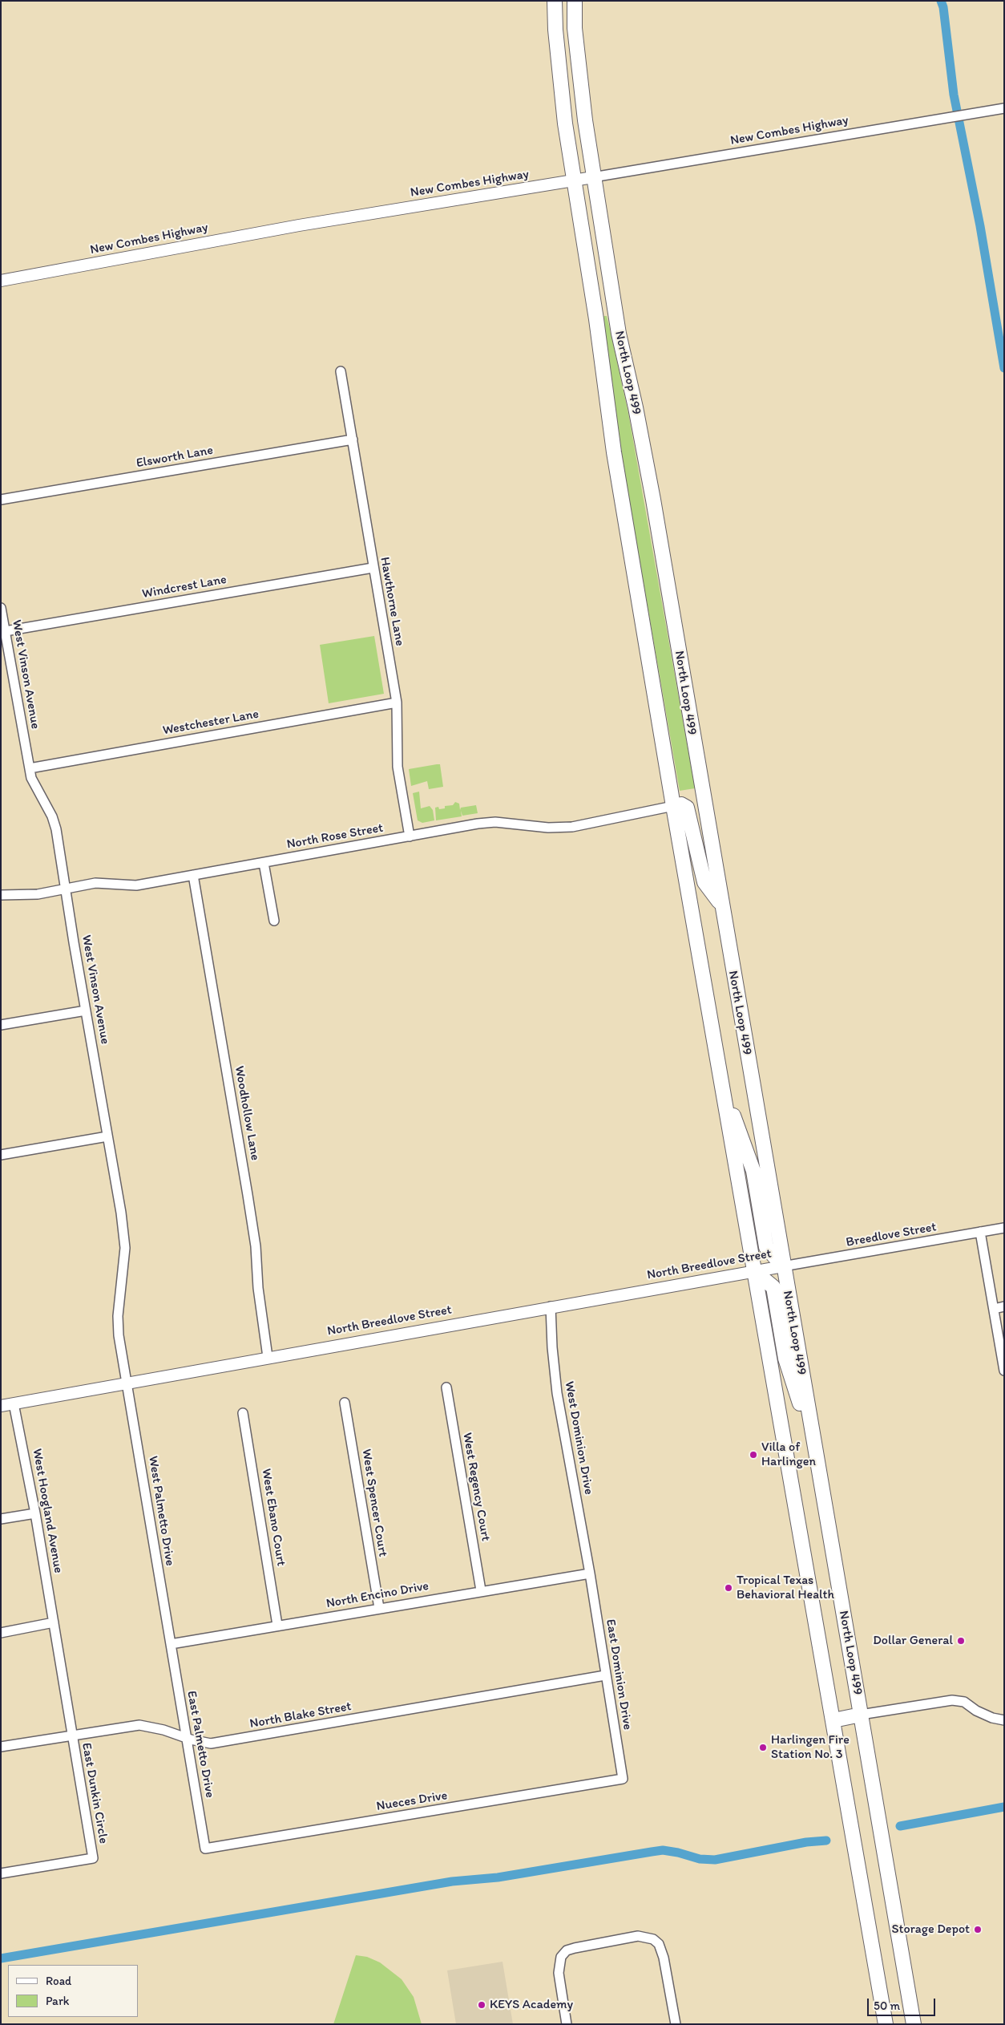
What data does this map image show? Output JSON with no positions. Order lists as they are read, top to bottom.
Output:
{
  "streets": {
    "main road": ["North Loop 499"],
    "street": [
      "New Combes Highway",
      "Elsworth Lane",
      "Windcrest Lane",
      "Hawthorne Lane",
      "West Vinson Avenue",
      "Westchester Lane",
      "North Rose Street",
      "Woodhollow Lane",
      "Breedlove Street",
      "North Breedlove Street",
      "West Dominion Drive",
      "West Regency Court",
      "West Spencer Court",
      "West Hoogland Avenue",
      "West Palmetto Drive",
      "West Ebano Court",
      "North Encino Drive",
      "East Dominion Drive",
      "North Blake Street",
      "East Palmetto Drive",
      "East Dunkin Circle",
      "Nueces Drive"
    ]
  },
  "crossings": [
    ["New Combes Highway", "North Loop 499"],
    ["North Loop 499", "North Rose Street"],
    ["North Loop 499", "Breedlove Street"],
    ["North Loop 499", "North Breedlove Street"],
    ["Elsworth Lane", "Hawthorne Lane"],
    ["Windcrest Lane", "Hawthorne Lane"],
    ["Windcrest Lane", "West Vinson Avenue"],
    ["Hawthorne Lane", "Westchester Lane"],
    ["Hawthorne Lane", "North Rose Street"],
    ["West Vinson Avenue", "Westchester Lane"],
    ["West Vinson Avenue", "North Rose Street"],
    ["West Vinson Avenue", "North Breedlove Street"],
    ["West Vinson Avenue", "West Palmetto Drive"],
    ["North Rose Street", "Woodhollow Lane"],
    ["Woodhollow Lane", "North Breedlove Street"],
    ["Breedlove Street", "North Breedlove Street"],
    ["North Breedlove Street", "West Dominion Drive"],
    ["North Breedlove Street", "West Hoogland Avenue"],
    ["North Breedlove Street", "West Palmetto Drive"],
    ["West Dominion Drive", "North Encino Drive"],
    ["West Dominion Drive", "East Dominion Drive"],
    ["West Regency Court", "North Encino Drive"],
    ["West Spencer Court", "North Encino Drive"],
    ["West Hoogland Avenue", "North Blake Street"],
    ["West Hoogland Avenue", "East Dunkin Circle"],
    ["West Palmetto Drive", "North Encino Drive"],
    ["West Palmetto Drive", "East Palmetto Drive"],
    ["West Ebano Court", "North Encino Drive"],
    ["North Encino Drive", "East Dominion Drive"],
    ["North Encino Drive", "East Palmetto Drive"],
    ["East Dominion Drive", "North Blake Street"],
    ["East Dominion Drive", "Nueces Drive"],
    ["North Blake Street", "East Palmetto Drive"],
    ["North Blake Street", "East Dunkin Circle"],
    ["East Palmetto Drive", "Nueces Drive"]
  ],
  "places": [
    "Villa of Harlingen",
    "Tropical Texas Behavioral Health",
    "Dollar General",
    "Harlingen Fire Station No. 3",
    "Storage Depot",
    "KEYS Academy"
  ],
  "legend": ["Road", "Park"],
  "scale_bar": "50 m"
}
